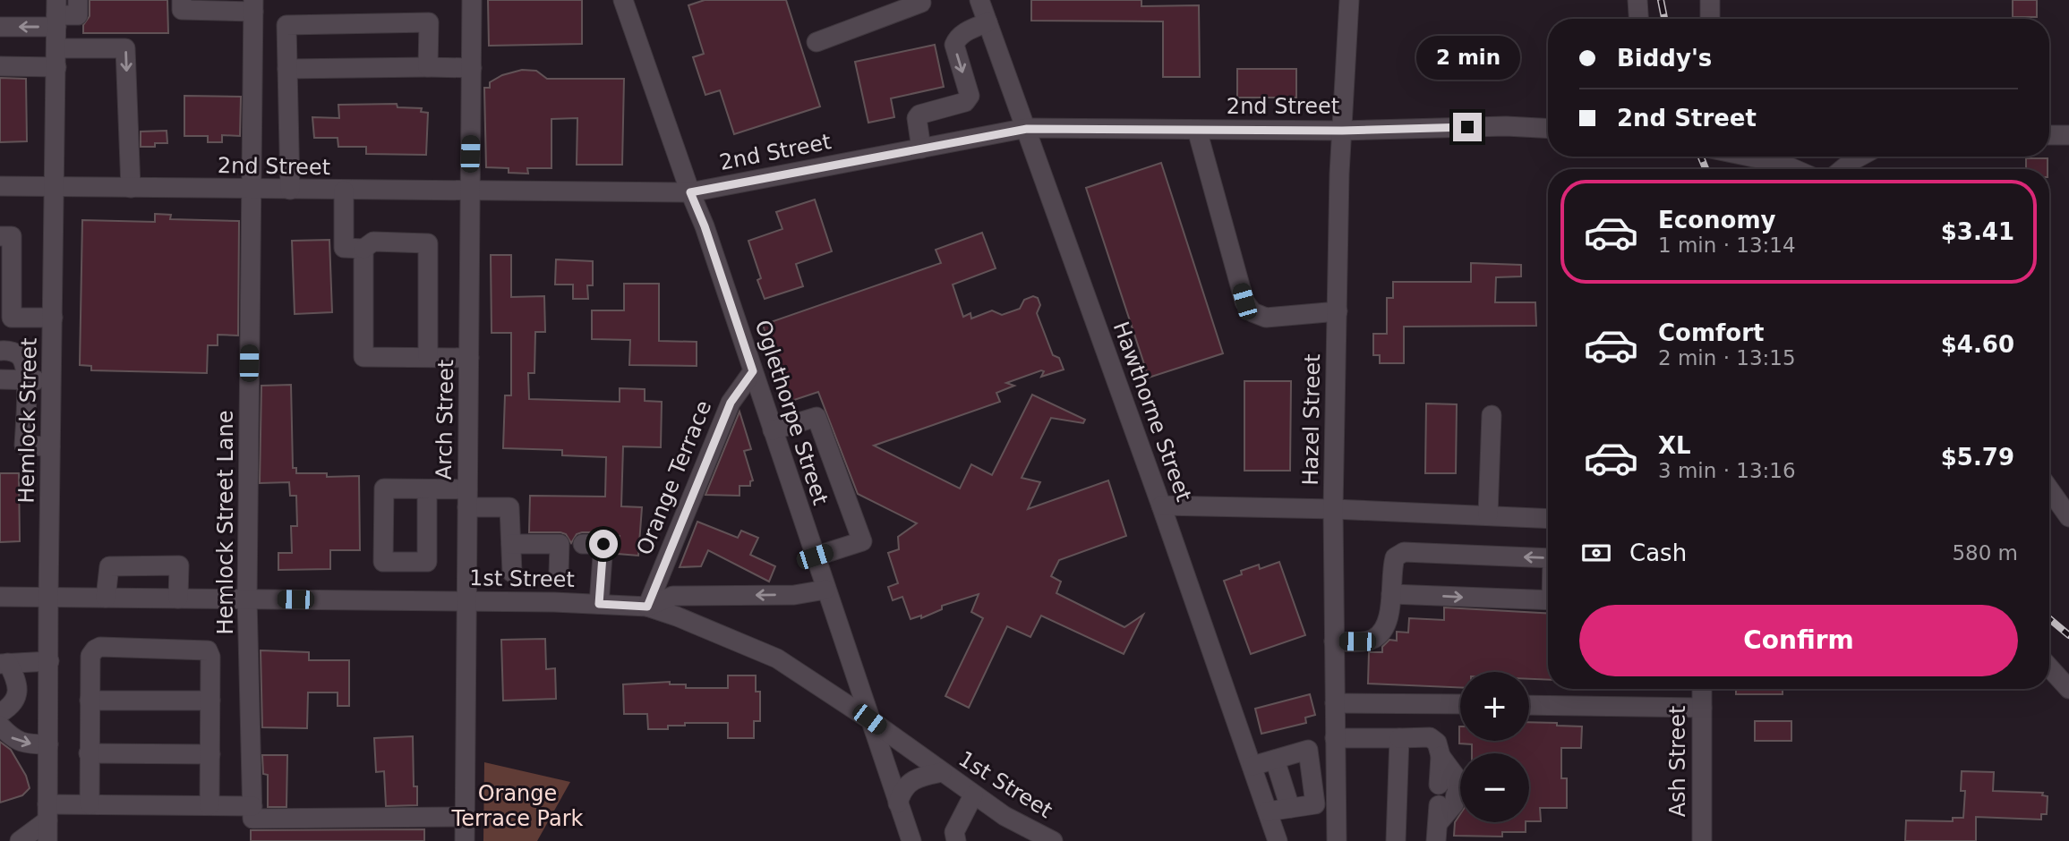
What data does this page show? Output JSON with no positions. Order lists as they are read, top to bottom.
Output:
{
  "streets": {
    "street": [
      "2nd Street",
      "Hawthorne Street",
      "Oglethorpe Street",
      "Arch Street",
      "Hazel Street",
      "Hemlock Street",
      "Orange Terrace",
      "Hemlock Street Lane",
      "1st Street",
      "Ash Street"
    ]
  },
  "crossings": [
    ["2nd Street", "Hawthorne Street"],
    ["2nd Street", "Oglethorpe Street"],
    ["2nd Street", "Arch Street"],
    ["2nd Street", "Hazel Street"],
    ["2nd Street", "Hemlock Street"],
    ["2nd Street", "Hemlock Street Lane"],
    ["Oglethorpe Street", "Orange Terrace"],
    ["Oglethorpe Street", "1st Street"],
    ["Arch Street", "1st Street"],
    ["Hemlock Street", "1st Street"],
    ["Orange Terrace", "1st Street"],
    ["Hemlock Street Lane", "1st Street"]
  ],
  "parks": ["Orange Terrace Park"],
  "page": {
    "banner": ["Biddy's", "2nd Street"],
    "bubble": "2 min",
    "list": [
      {
        "name": "Economy",
        "note": "1 min · 13:14",
        "value": "$3.41"
      },
      {
        "name": "Comfort",
        "note": "2 min · 13:15",
        "value": "$4.60"
      },
      {
        "name": "XL",
        "note": "3 min · 13:16",
        "value": "$5.79"
      }
    ],
    "pay": ["Cash", "580 m"],
    "buttons": "Confirm",
    "map_buttons": ["+", "−"]
  }
}
